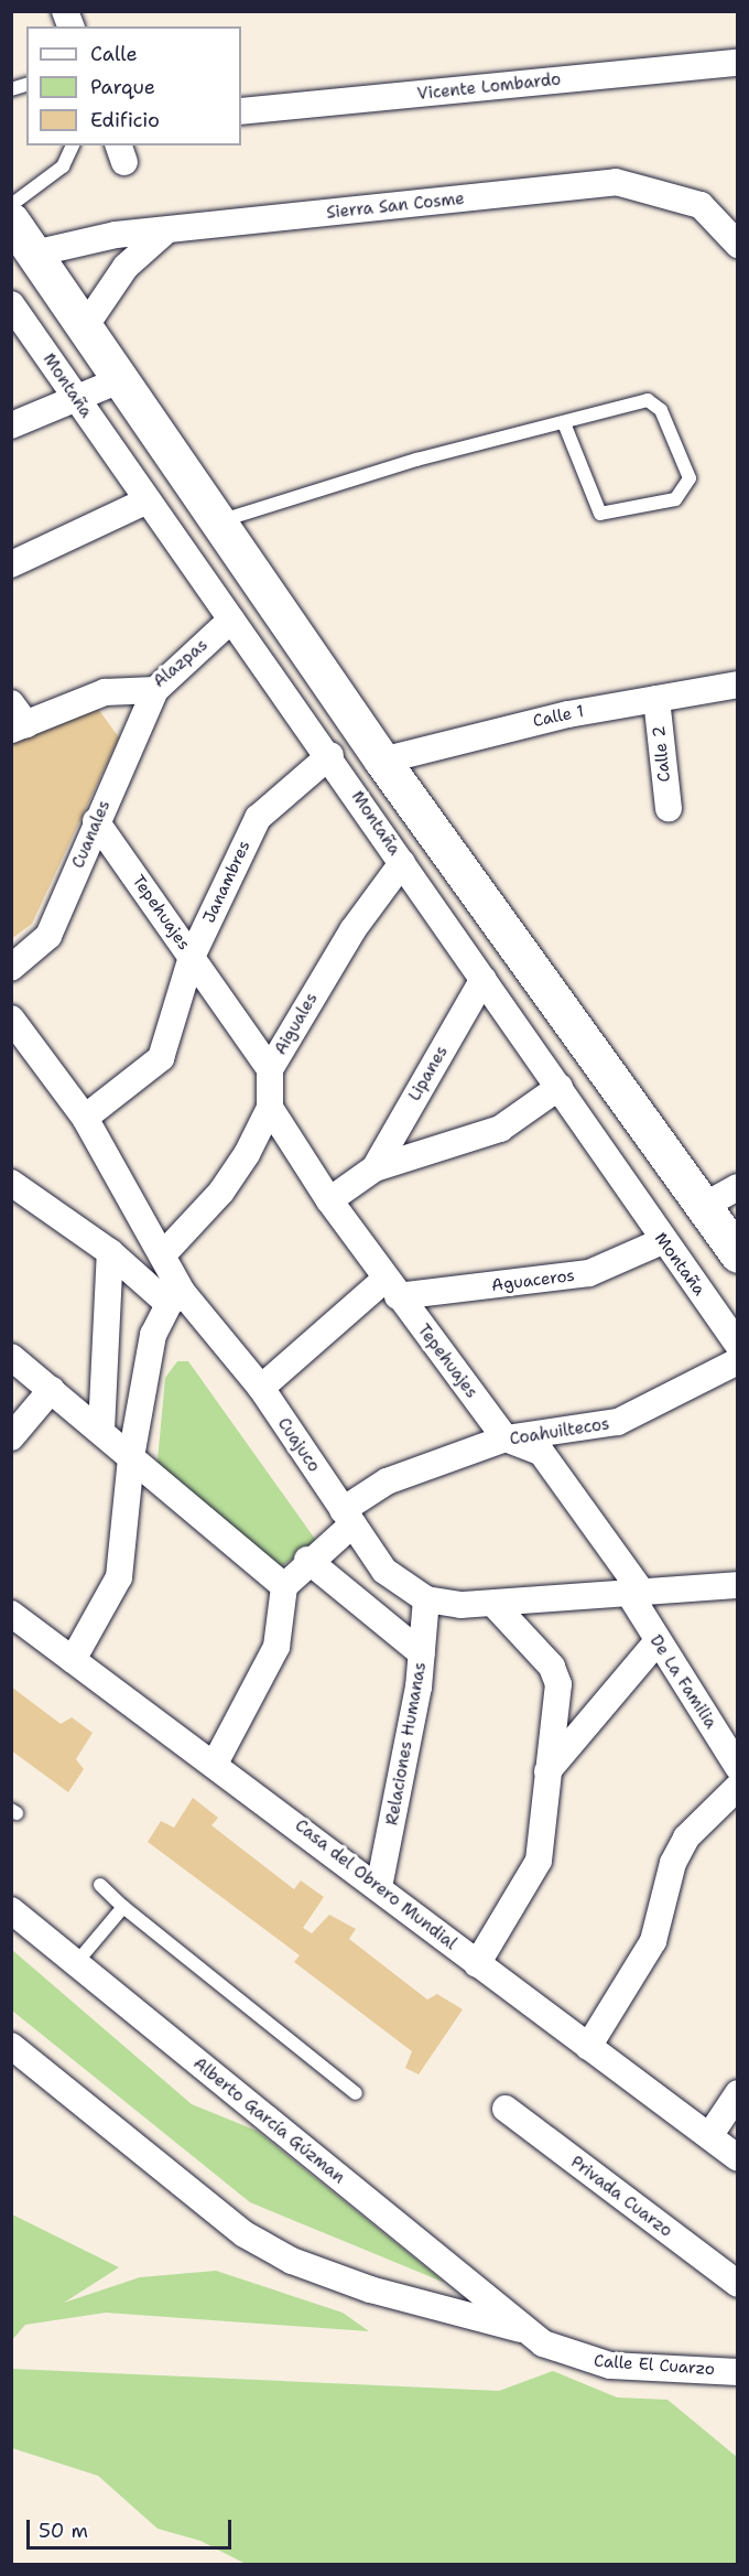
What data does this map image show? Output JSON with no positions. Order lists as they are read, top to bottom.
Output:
{
  "streets": {
    "street": [
      "Vicente Lombardo",
      "Sierra San Cosme",
      "Montaña",
      "Alazpas",
      "Calle 1",
      "Calle 2",
      "Cuanales",
      "Janambres",
      "Tepehuajes",
      "Aiguales",
      "Lipanes",
      "Aguaceros",
      "Coahuiltecos",
      "Cuajuco",
      "De La Familia",
      "Relaciones Humanas",
      "Casa del Obrero Mundial",
      "Alberto García Gúzman",
      "Privada Cuarzo",
      "Calle El Cuarzo"
    ]
  },
  "crossings": [
    ["Montaña", "Alazpas"],
    ["Montaña", "Janambres"],
    ["Montaña", "Aiguales"],
    ["Montaña", "Lipanes"],
    ["Montaña", "Aguaceros"],
    ["Alazpas", "Cuanales"],
    ["Calle 1", "Calle 2"],
    ["Cuanales", "Tepehuajes"],
    ["Janambres", "Tepehuajes"],
    ["Janambres", "Cuajuco"],
    ["Tepehuajes", "Aiguales"],
    ["Tepehuajes", "Lipanes"],
    ["Tepehuajes", "Aguaceros"],
    ["Tepehuajes", "Coahuiltecos"],
    ["Coahuiltecos", "Cuajuco"],
    ["Cuajuco", "Relaciones Humanas"],
    ["Relaciones Humanas", "Casa del Obrero Mundial"],
    ["Alberto García Gúzman", "Calle El Cuarzo"]
  ],
  "legend": ["Calle", "Parque", "Edificio"],
  "scale_bar": "50 m"
}
